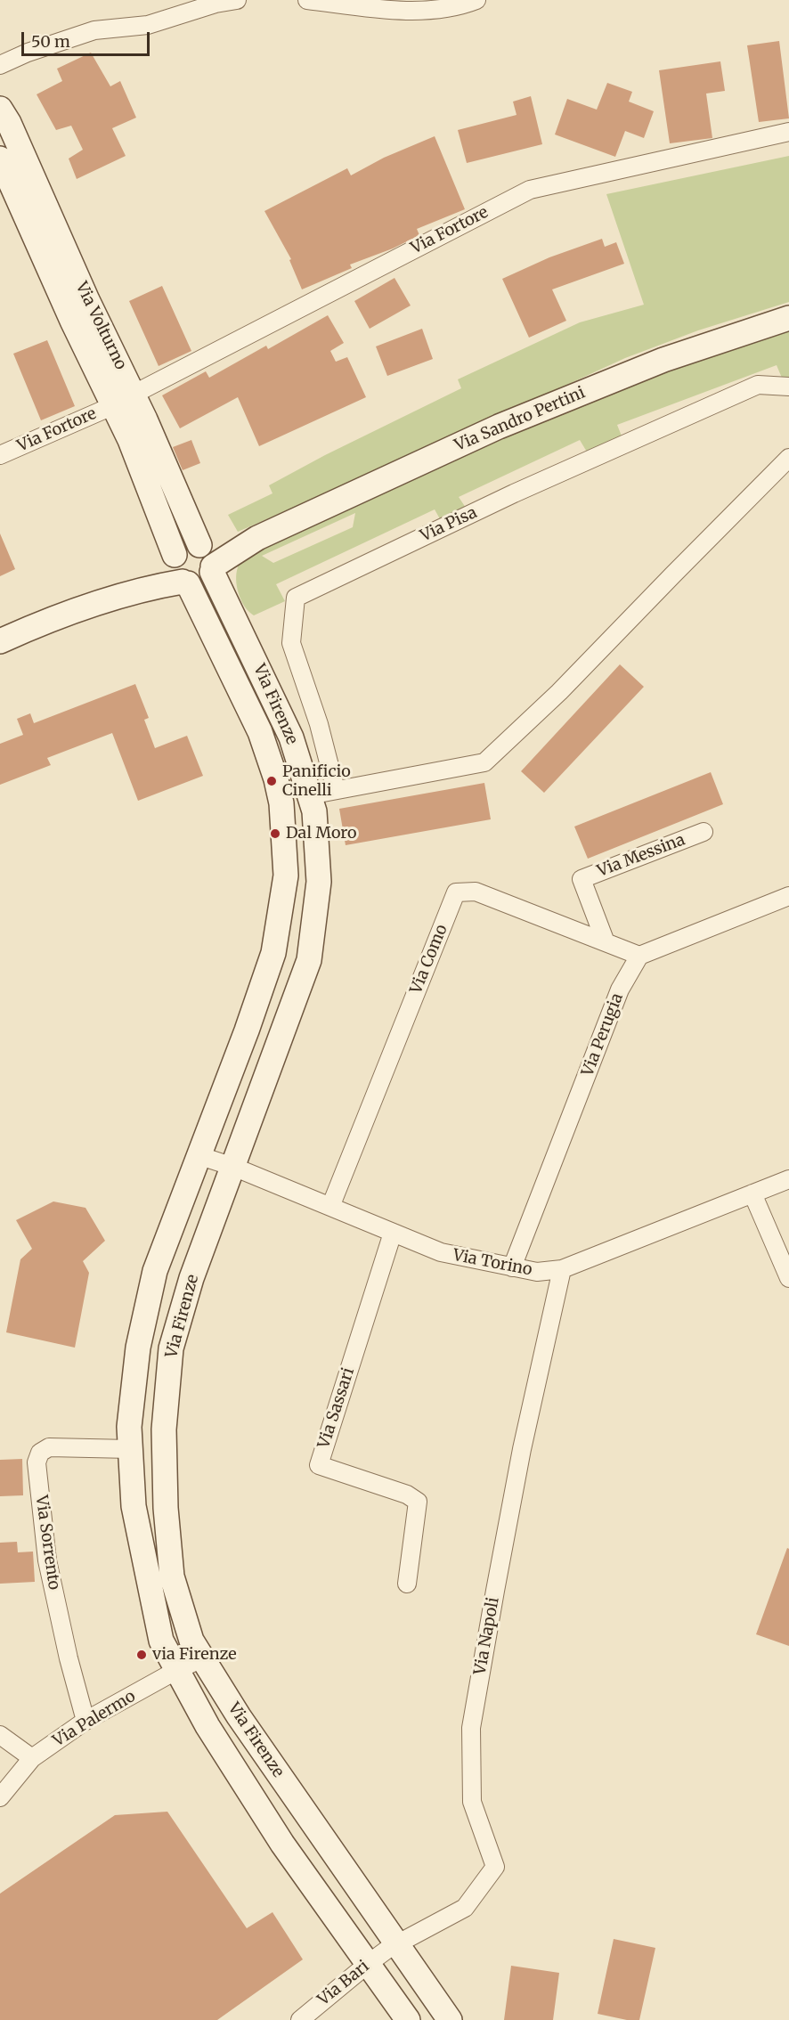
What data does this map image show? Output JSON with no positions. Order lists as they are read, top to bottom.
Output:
{
  "streets": {
    "street": [
      "Via Fortore",
      "Via Volturno",
      "Via Sandro Pertini",
      "Via Pisa",
      "Via Firenze",
      "Via Messina",
      "Via Como",
      "Via Perugia",
      "Via Torino",
      "Via Sassari",
      "Via Sorrento",
      "Via Napoli",
      "Via Palermo",
      "Via Bari"
    ]
  },
  "crossings": [
    ["Via Fortore", "Via Volturno"],
    ["Via Volturno", "Via Sandro Pertini"],
    ["Via Volturno", "Via Firenze"],
    ["Via Sandro Pertini", "Via Firenze"],
    ["Via Firenze", "Via Torino"],
    ["Via Firenze", "Via Sorrento"],
    ["Via Firenze", "Via Napoli"],
    ["Via Firenze", "Via Palermo"],
    ["Via Firenze", "Via Bari"],
    ["Via Messina", "Via Como"],
    ["Via Como", "Via Perugia"],
    ["Via Como", "Via Torino"],
    ["Via Perugia", "Via Torino"],
    ["Via Torino", "Via Sassari"],
    ["Via Torino", "Via Napoli"],
    ["Via Sorrento", "Via Palermo"],
    ["Via Napoli", "Via Bari"]
  ],
  "places": ["Panificio Cinelli", "Dal Moro", "via Firenze"],
  "scale_bar": "50 m"
}
